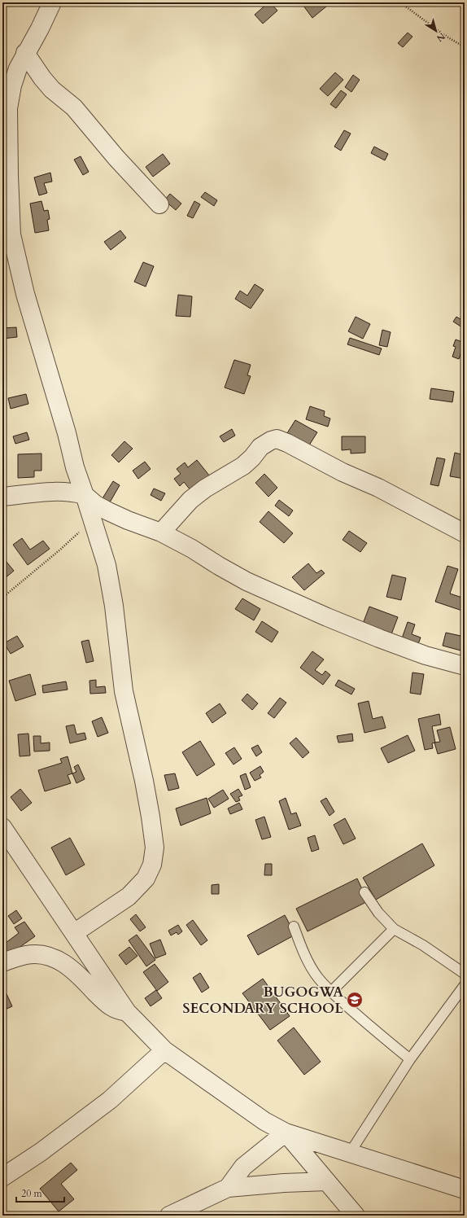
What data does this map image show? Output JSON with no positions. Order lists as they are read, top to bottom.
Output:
{
  "places": {
    "school or university": ["BUGOGWA SECONDARY SCHOOL"]
  },
  "scale_bar": "20 m",
  "north": "bottom right"
}
